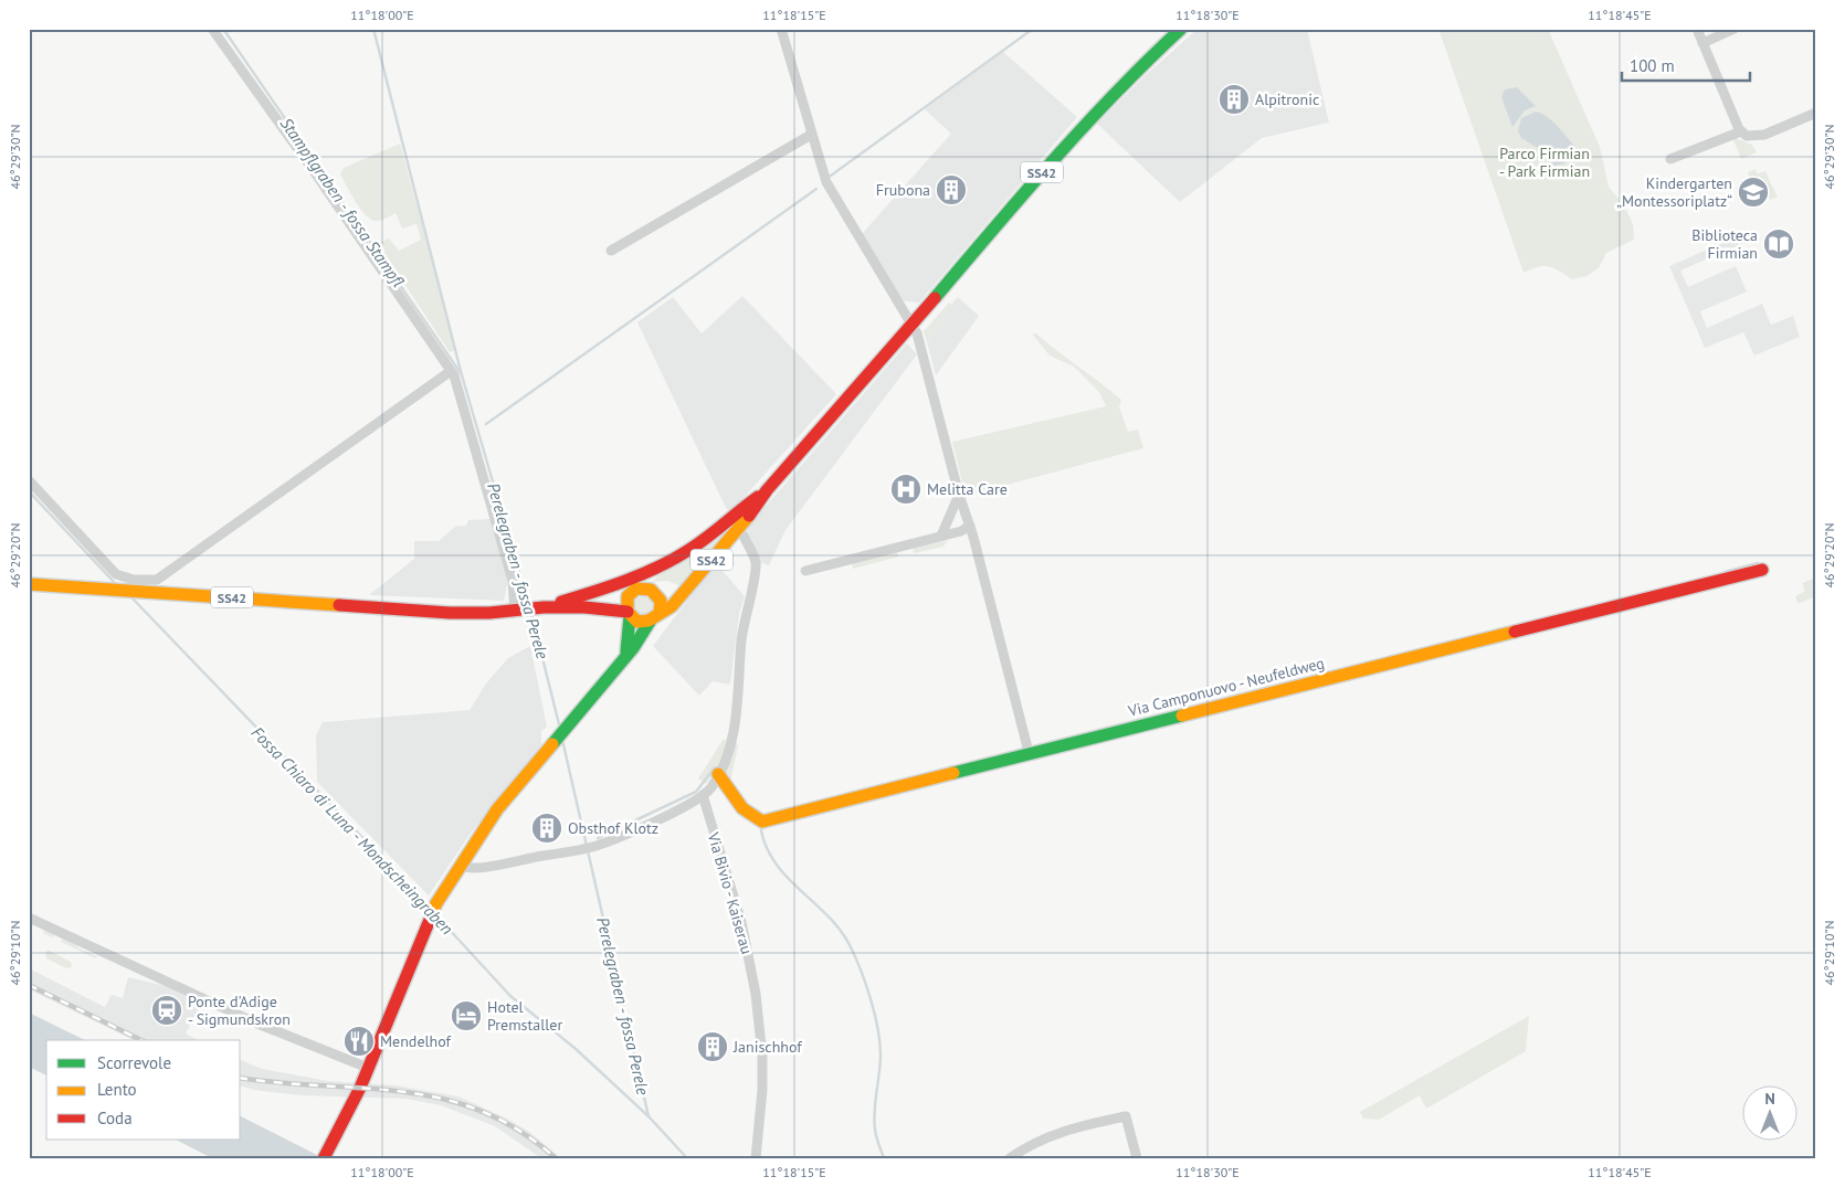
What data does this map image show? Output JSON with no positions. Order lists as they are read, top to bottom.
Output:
{
  "streets": {
    "main road": ["SS42", "Via Camponuovo - Neufeldweg"],
    "street": ["Via Bivio - Kaiserau"]
  },
  "water": ["Stampflgraben - fossa Stampfl", "Perelegraben - fossa Perele", "Fossa Chiaro di Luna - Mondscheingraben"],
  "parks": ["Parco Firmian - Park Firmian"],
  "places": {
    "building": [
      "Alpitronic",
      "Frubona",
      "Obsthof Klotz",
      "Janischhof"
    ],
    "school or university": ["Kindergarten „Montessoriplatz“"],
    "library": ["Biblioteca Firmian"],
    "hospital": ["Melitta Care"],
    "station": ["Ponte d'Adige - Sigmundskron"],
    "hotel": ["Hotel Premstaller"],
    "restaurant": ["Mendelhof"]
  },
  "legend": ["Scorrevole", "Lento", "Coda"],
  "scale_bar": "100 m",
  "north": "top",
  "coordinates": [
    "11°18'00\"E",
    "11°18'15\"E",
    "11°18'30\"E",
    "11°18'45\"E",
    "46°29'30\"N",
    "46°29'20\"N",
    "46°29'10\"N"
  ]
}
